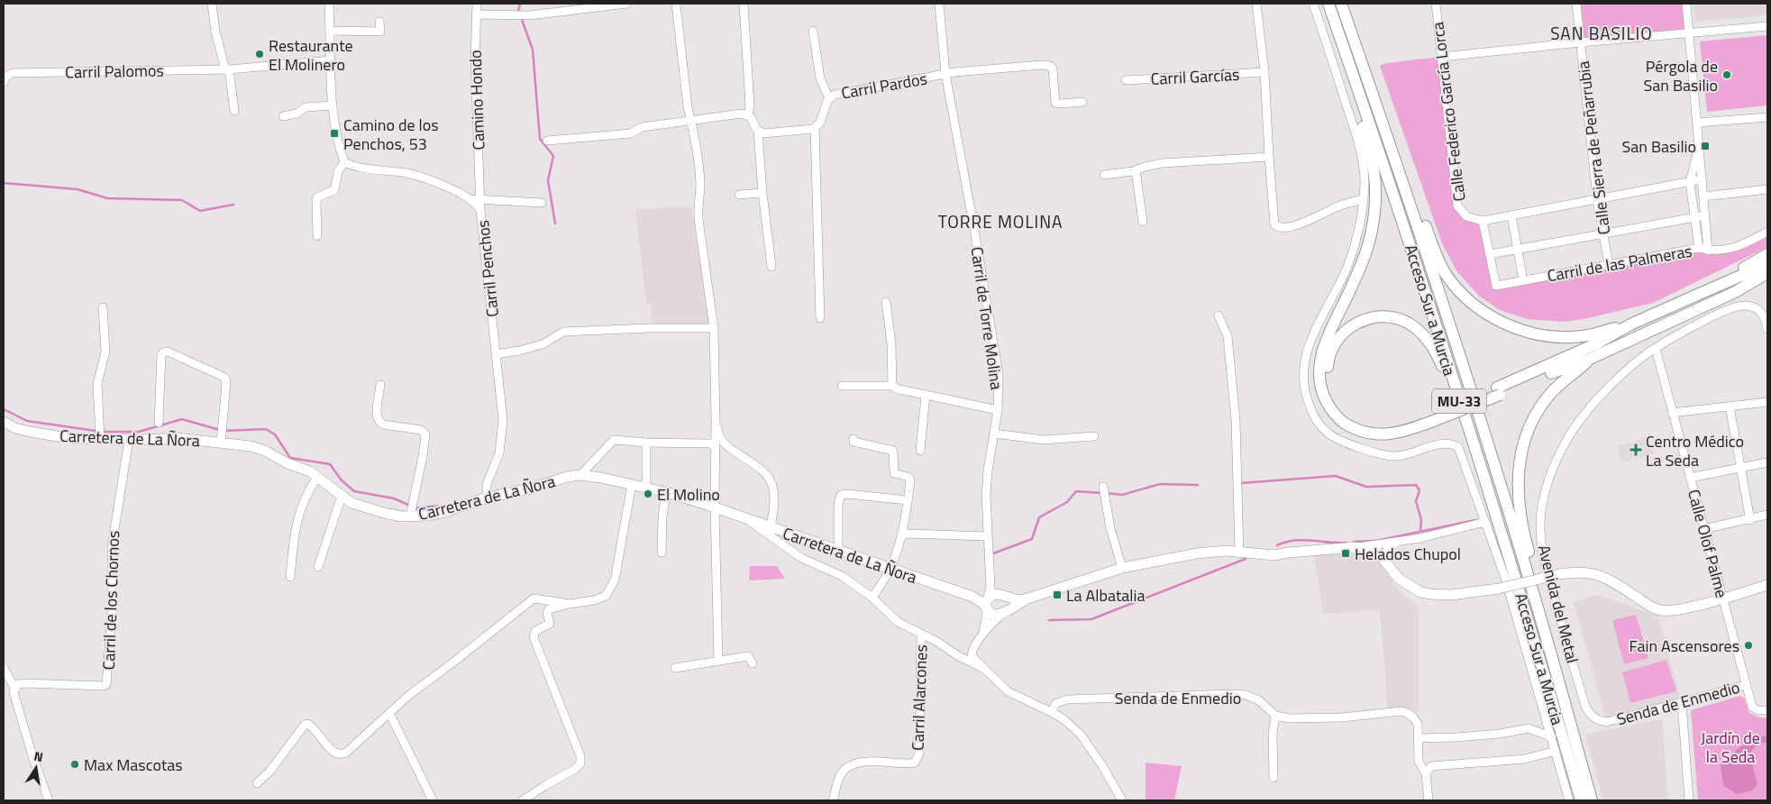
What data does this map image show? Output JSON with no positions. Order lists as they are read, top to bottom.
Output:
{
  "streets": {
    "highway": ["Acceso Sur a Murcia", "MU-33"],
    "main road": ["Carretera de La Ñora"],
    "street": [
      "Carril Palomos",
      "Carril Garcías",
      "Carril Pardos",
      "Camino Hondo",
      "Calle Federico García Lorca",
      "Calle Sierra de Peñarrubia",
      "Carril de las Palmeras",
      "Carril Penchos",
      "Carril de Torre Molina",
      "Calle Olof Palme",
      "Carril de los Chornos",
      "Avenida del Metal",
      "Carril Alarcones",
      "Senda de Enmedio"
    ]
  },
  "crossings": [
    ["Carril Pardos", "Carril de Torre Molina"],
    ["Camino Hondo", "Carril Penchos"],
    ["Calle Sierra de Peñarrubia", "Carril de las Palmeras"],
    ["Carril Penchos", "Carretera de La Ñora"],
    ["Carril de Torre Molina", "Carretera de La Ñora"],
    ["Carretera de La Ñora", "Carril de los Chornos"],
    ["Calle Olof Palme", "Avenida del Metal"],
    ["Calle Olof Palme", "Senda de Enmedio"],
    ["Avenida del Metal", "Senda de Enmedio"]
  ],
  "districts": ["SAN BASILIO", "TORRE MOLINA"],
  "parks": ["Jardín de la Seda"],
  "places": {
    "other": [
      "Restaurante El Molinero",
      "Pérgola de San Basilio",
      "El Molino",
      "Fain Ascensores",
      "Max Mascotas"
    ],
    "transit": [
      "Camino de los Penchos, 53",
      "San Basilio",
      "Helados Chupol",
      "La Albatalia"
    ],
    "health": ["Centro Médico La Seda"]
  },
  "north": "top"
}
